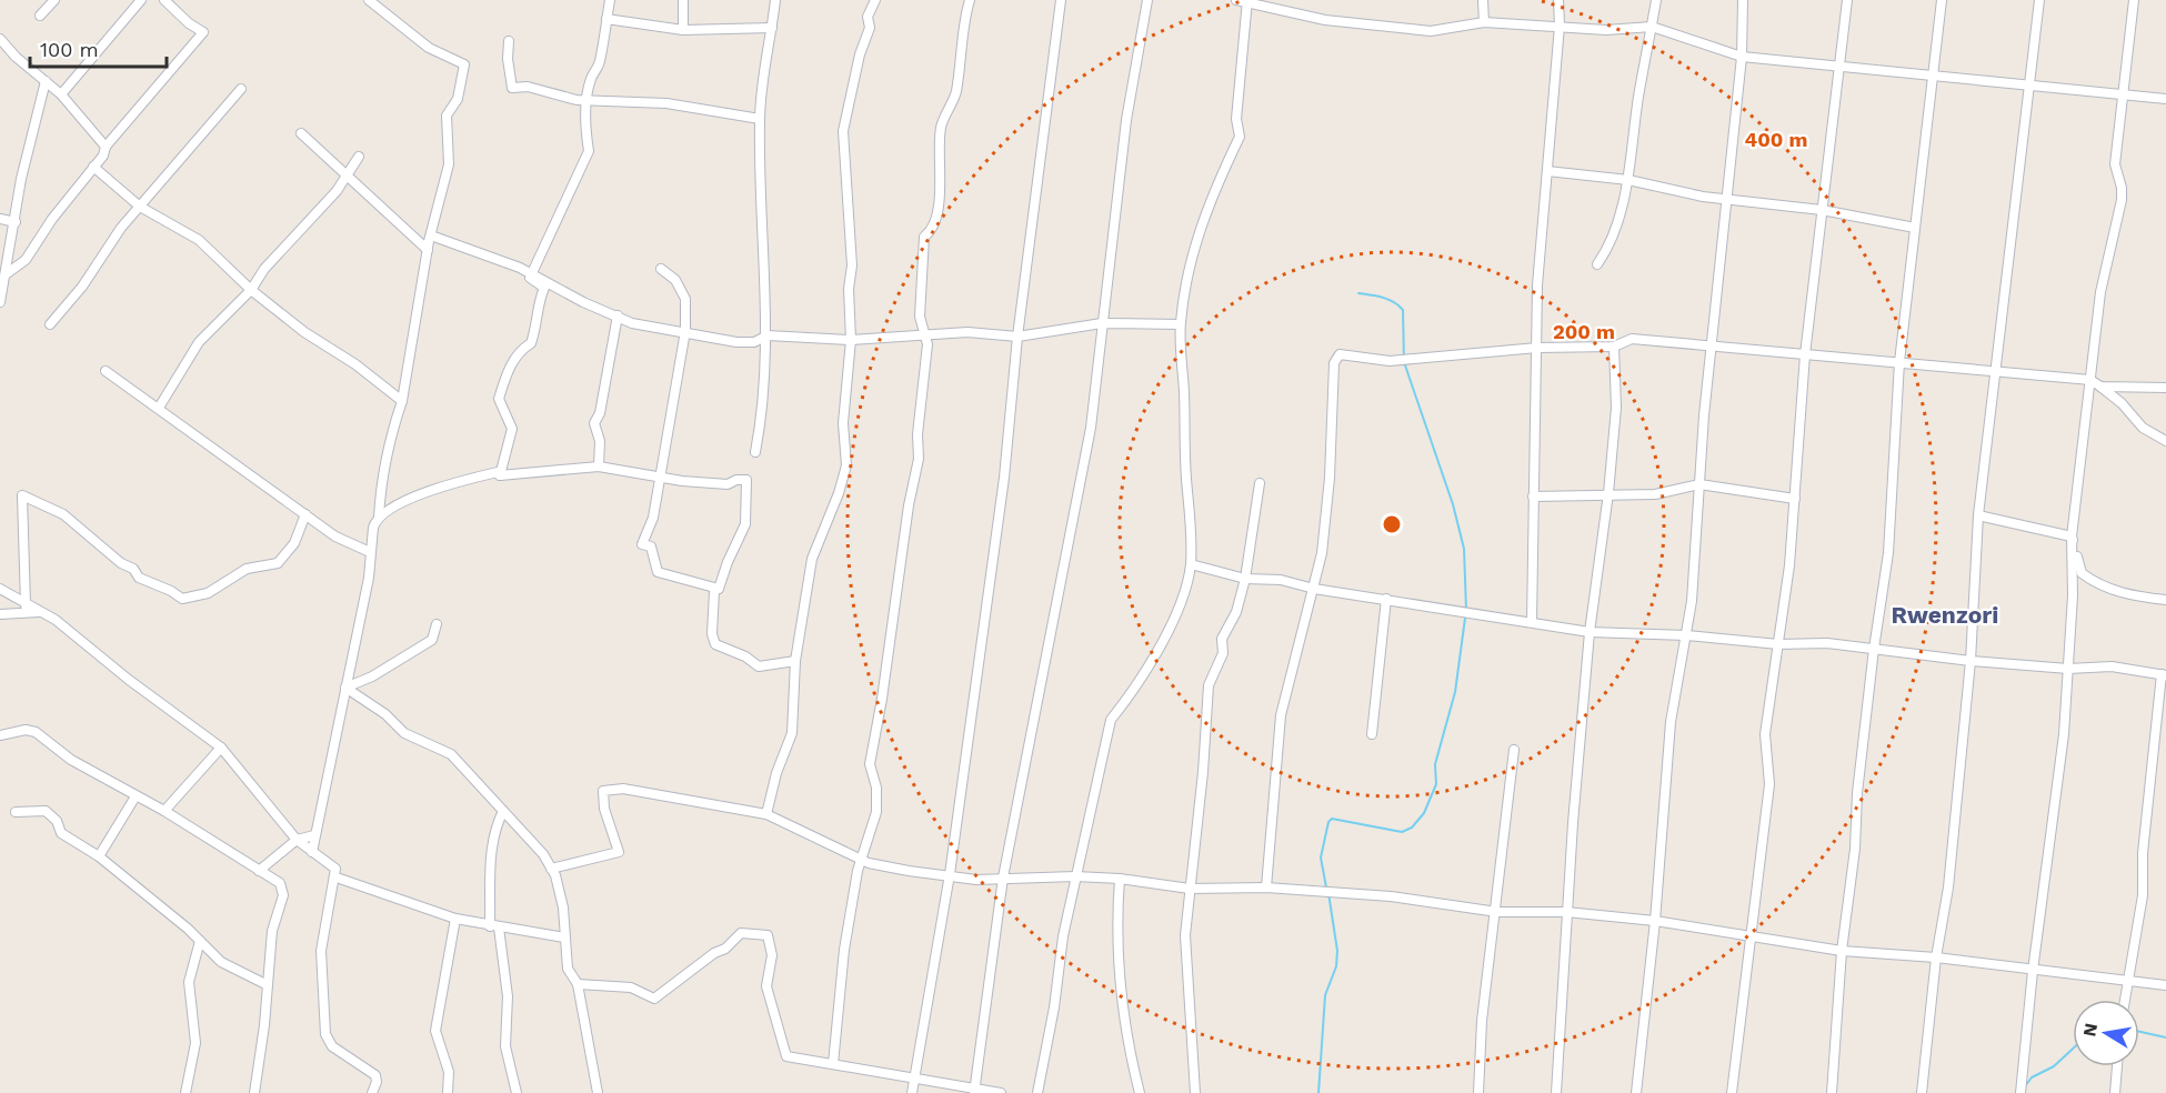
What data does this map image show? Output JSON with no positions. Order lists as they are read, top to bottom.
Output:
{
  "districts": ["Rwenzori"],
  "scale_bar": "100 m",
  "north": "left",
  "rings": ["400 m", "200 m"]
}
